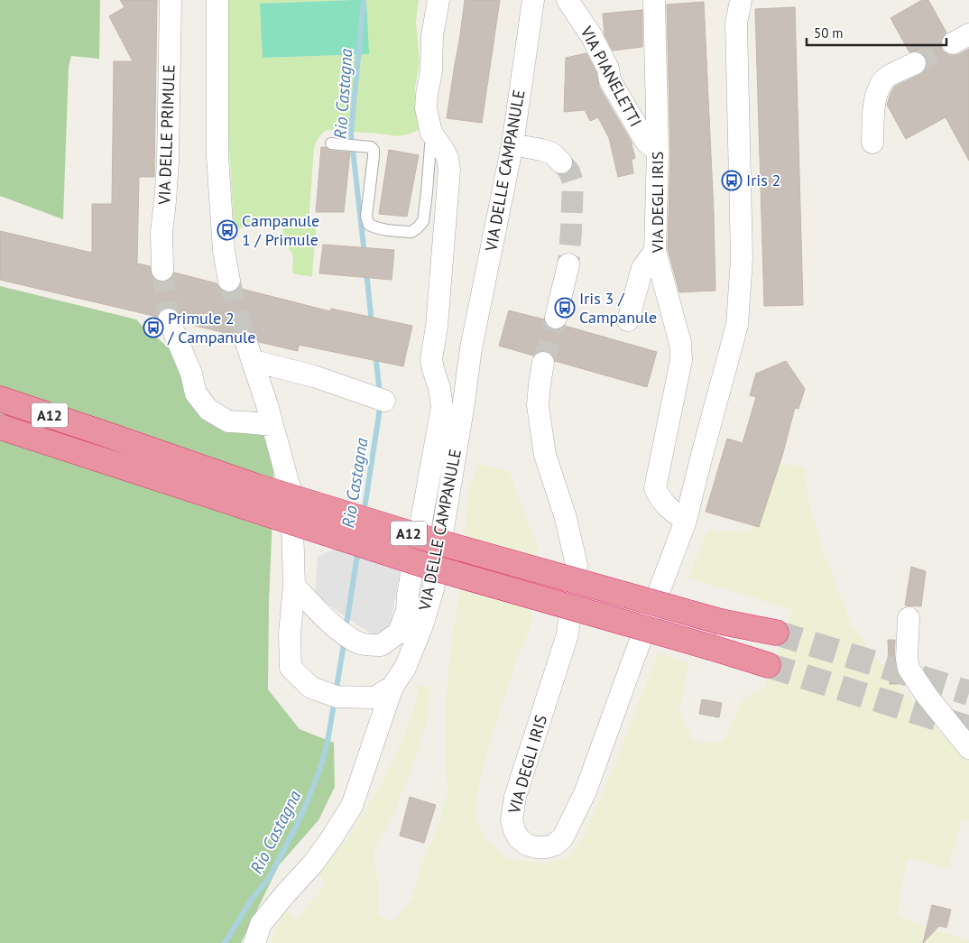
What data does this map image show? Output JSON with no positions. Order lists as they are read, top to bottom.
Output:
{
  "streets": {
    "highway": ["A12"],
    "street": [
      "VIA PIANELETTI",
      "VIA DELLE PRIMULE",
      "VIA DELLE CAMPANULE",
      "VIA DEGLI IRIS"
    ]
  },
  "crossings": [
    ["VIA PIANELETTI", "VIA DEGLI IRIS"]
  ],
  "water": ["Rio Castagna"],
  "places": {
    "bus stop": [
      "Iris 2",
      "Campanule 1 / Primule",
      "Iris 3 / Campanule",
      "Primule 2 / Campanule"
    ]
  },
  "scale_bar": "50 m"
}
